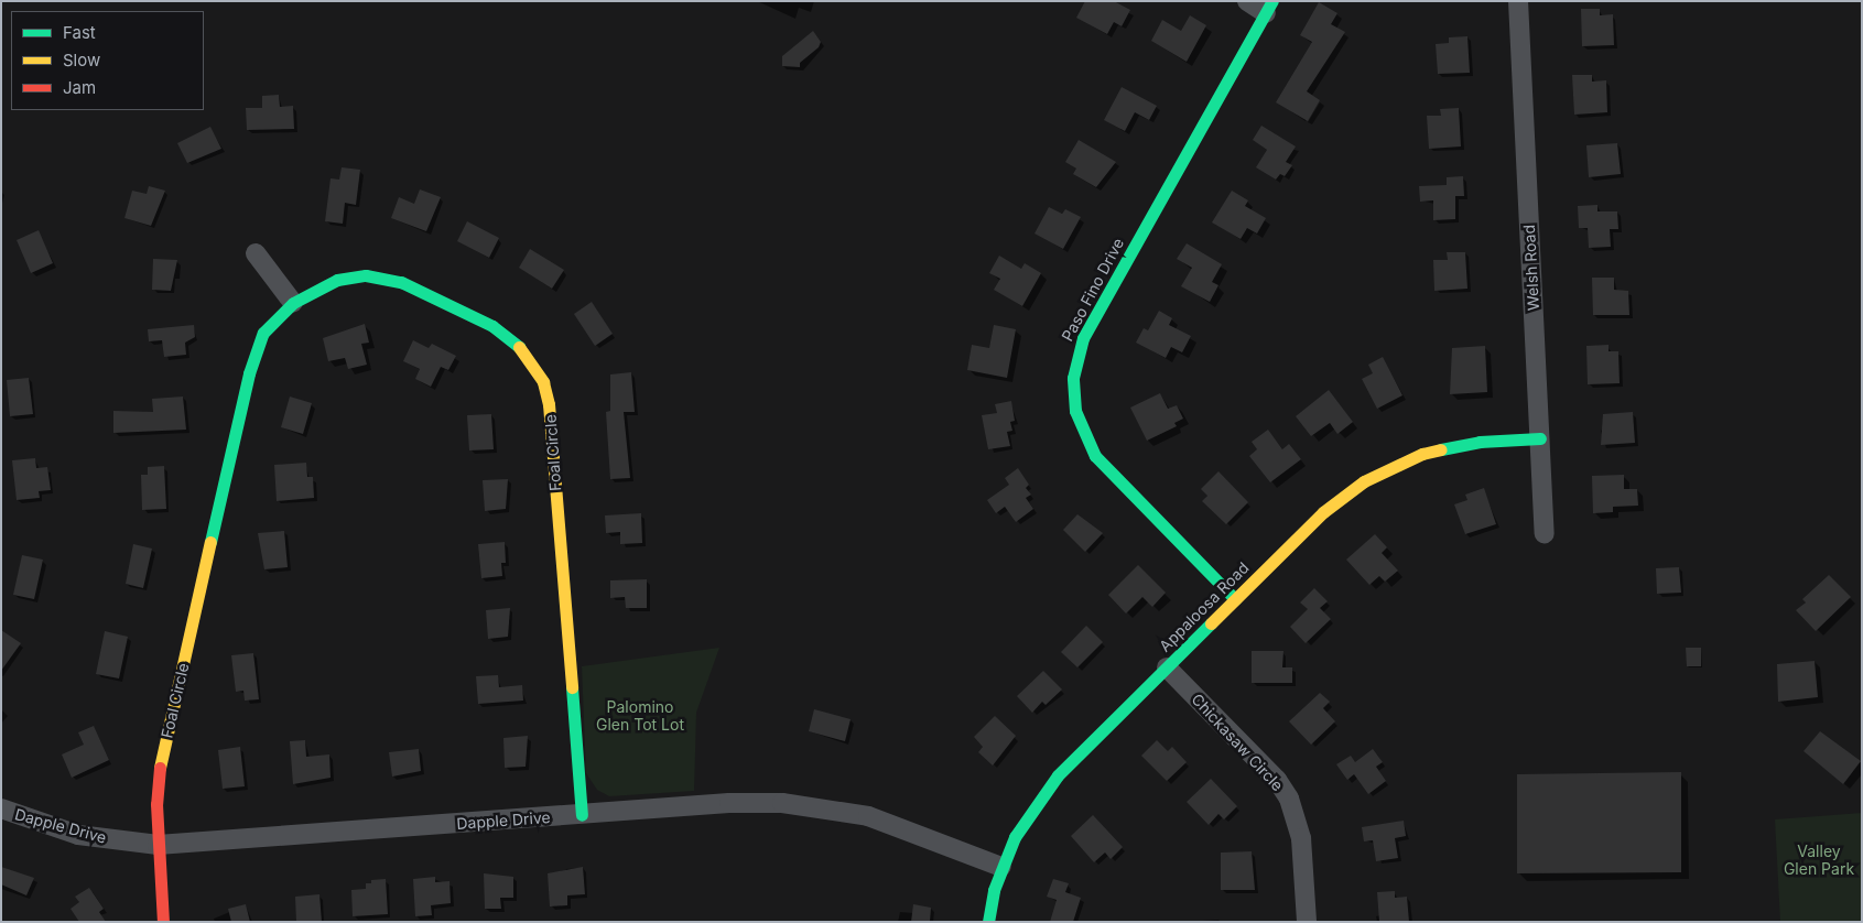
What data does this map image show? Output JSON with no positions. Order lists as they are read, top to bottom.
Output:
{
  "streets": {
    "street": [
      "Welsh Road",
      "Paso Fino Drive",
      "Foal Circle",
      "Appaloosa Road",
      "Chickasaw Circle",
      "Dapple Drive"
    ]
  },
  "crossings": [
    ["Welsh Road", "Appaloosa Road"],
    ["Paso Fino Drive", "Appaloosa Road"],
    ["Foal Circle", "Dapple Drive"],
    ["Appaloosa Road", "Chickasaw Circle"],
    ["Appaloosa Road", "Dapple Drive"]
  ],
  "parks": ["Palomino Glen Tot Lot", "Valley Glen Park"],
  "legend": ["Fast", "Slow", "Jam"]
}
